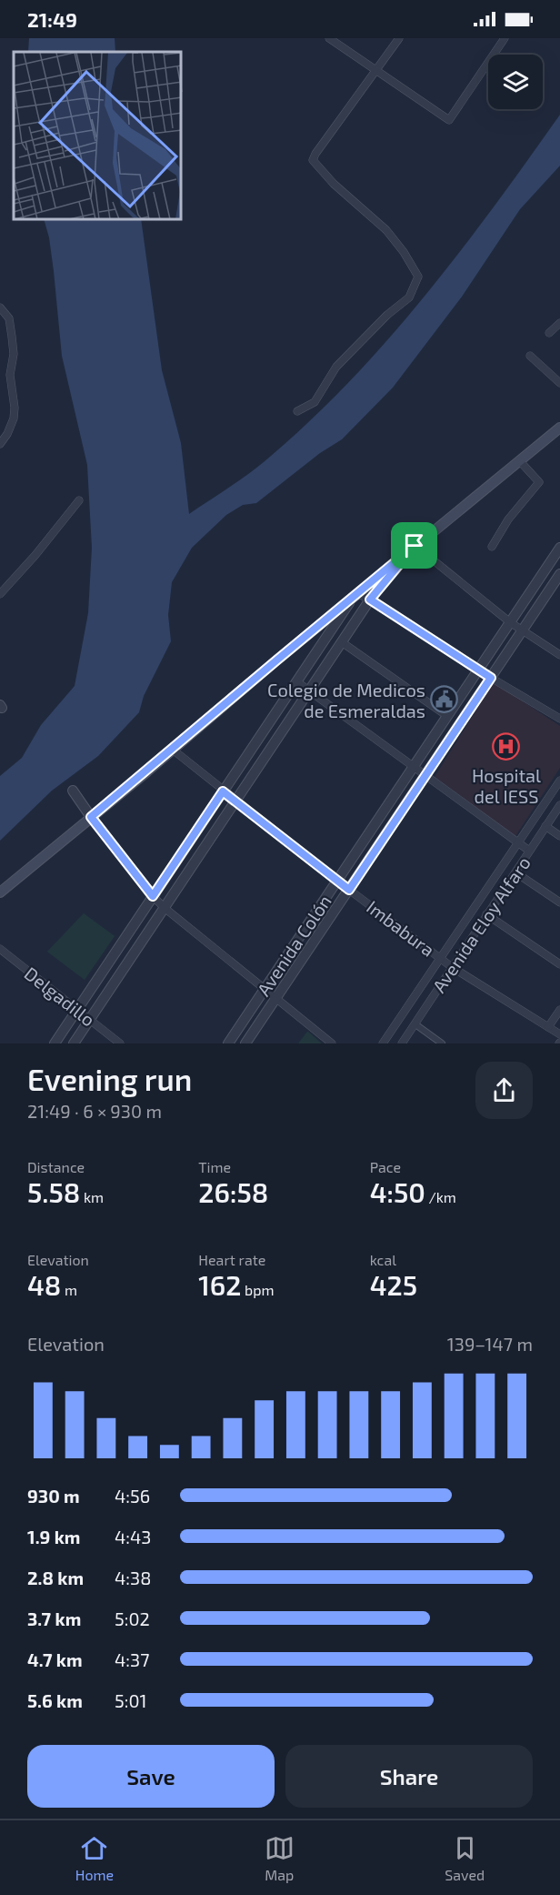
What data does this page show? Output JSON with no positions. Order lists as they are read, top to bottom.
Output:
{
  "streets": {
    "street": [
      "Avenida Eloy Alfaro",
      "Imbabura",
      "Avenida Colón",
      "Delgadillo"
    ]
  },
  "crossings": [
    ["Avenida Eloy Alfaro", "Imbabura"],
    ["Imbabura", "Avenida Colón"]
  ],
  "places": {
    "public building": ["Colegio de Medicos de Esmeraldas"],
    "hospital": ["Hospital del IESS"]
  },
  "page": {
    "status": "21:49",
    "heading": ["Evening run", "21:49 · 6 × 930 m"],
    "stats": [
      ["Distance", "5.58 km"],
      ["Time", "26:58"],
      ["Pace", "4:50 /km"],
      ["Elevation", "48 m"],
      ["Heart rate", "162 bpm"],
      ["kcal", "425"]
    ],
    "chart": ["Elevation", "139–147 m"],
    "list": [
      {
        "name": "930 m",
        "note": "4:56"
      },
      {
        "name": "1.9 km",
        "note": "4:43"
      },
      {
        "name": "2.8 km",
        "note": "4:38"
      },
      {
        "name": "3.7 km",
        "note": "5:02"
      },
      {
        "name": "4.7 km",
        "note": "4:37"
      },
      {
        "name": "5.6 km",
        "note": "5:01"
      }
    ],
    "buttons": ["Save", "Share"],
    "tabs": ["Home", "Map", "Saved"]
  }
}
